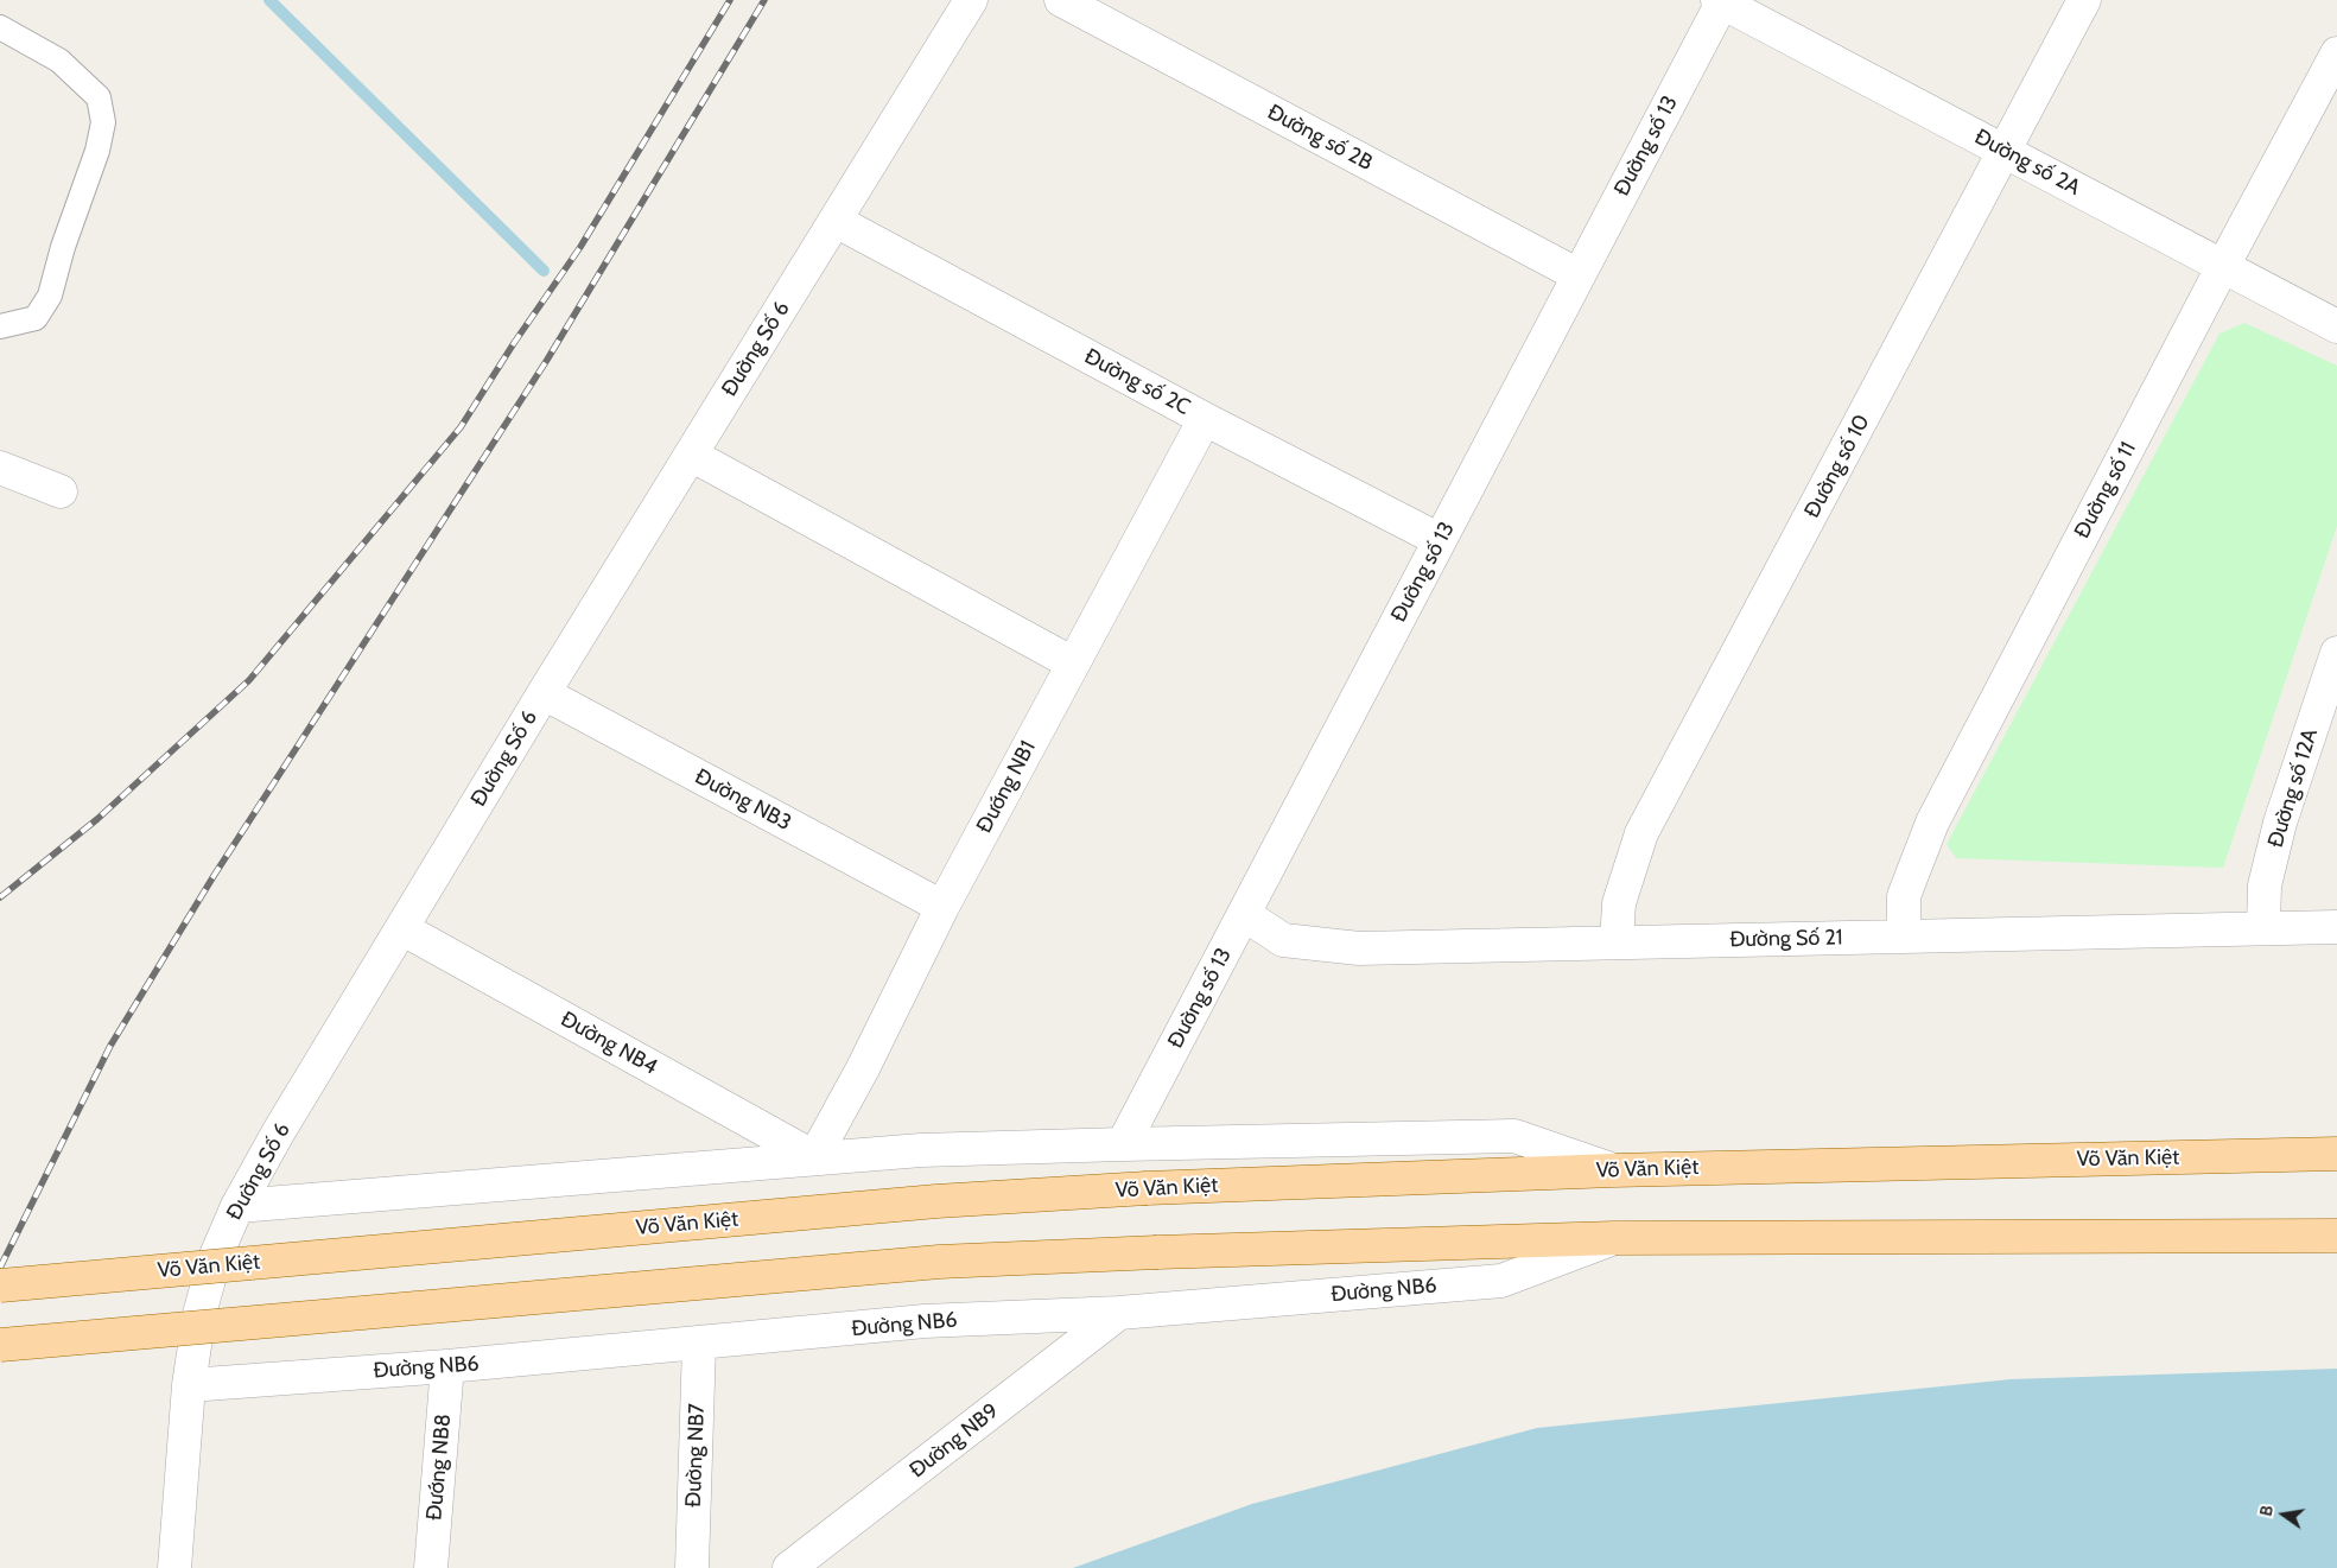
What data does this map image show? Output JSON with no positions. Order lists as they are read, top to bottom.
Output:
{
  "streets": {
    "main road": ["Võ Văn Kiệt"],
    "street": [
      "Đường số 2B",
      "Đường số 13",
      "Đường số 2A",
      "Đường Số 6",
      "Đường số 2C",
      "Đường số 10",
      "Đường số 11",
      "Đướng NB1",
      "Đường số 12A",
      "Đường NB3",
      "Đường Số 21",
      "Đường NB4",
      "Đường NB6",
      "Đường NB9",
      "Đường NB7",
      "Đướng NB8"
    ]
  },
  "crossings": [
    ["Đường số 2B", "Đường số 13"],
    ["Đường số 13", "Đường số 2A"],
    ["Đường số 13", "Đường số 2C"],
    ["Đường số 13", "Đường Số 21"],
    ["Đường số 2A", "Đường số 10"],
    ["Đường số 2A", "Đường số 11"],
    ["Đường Số 6", "Đường số 2C"],
    ["Đường Số 6", "Đường NB3"],
    ["Đường Số 6", "Đường NB4"],
    ["Đường Số 6", "Đường NB6"],
    ["Đường số 2C", "Đướng NB1"],
    ["Đường số 10", "Đường Số 21"],
    ["Đường số 11", "Đường Số 21"],
    ["Đướng NB1", "Đường NB3"],
    ["Đướng NB1", "Đường NB4"],
    ["Đường số 12A", "Đường Số 21"],
    ["Đường NB6", "Đường NB9"],
    ["Đường NB6", "Đường NB7"],
    ["Đường NB6", "Đướng NB8"]
  ],
  "north": "left"
}
